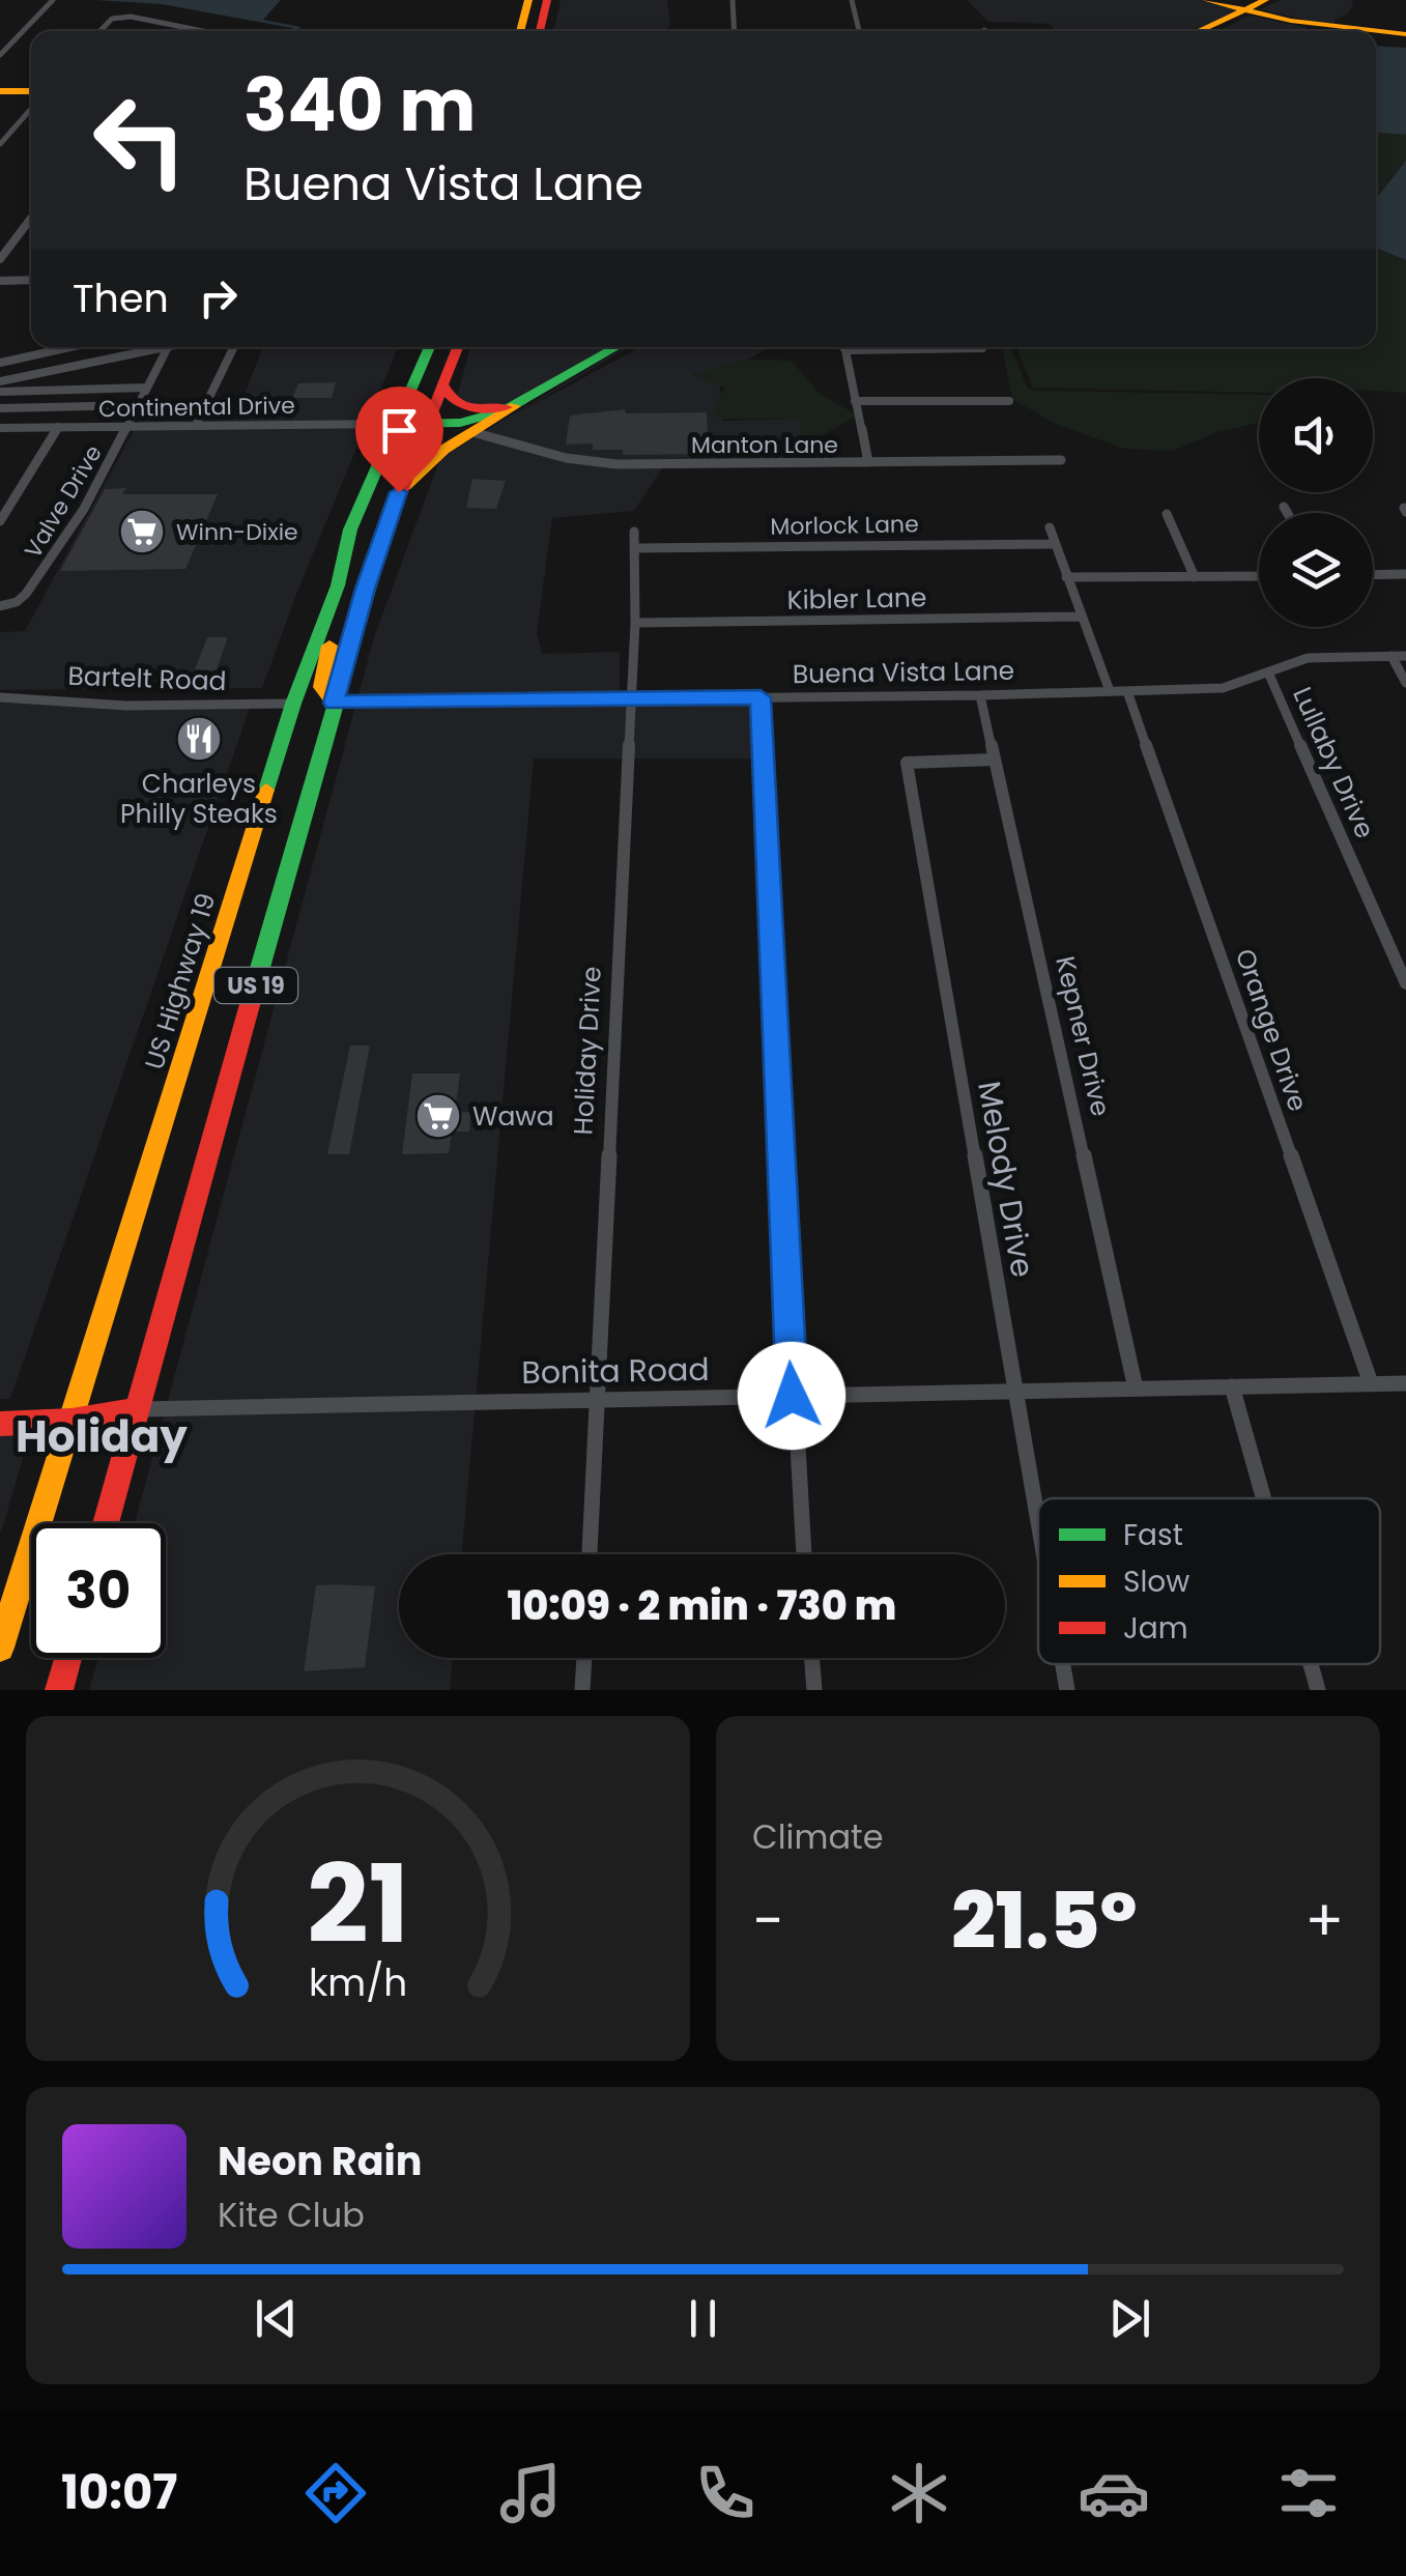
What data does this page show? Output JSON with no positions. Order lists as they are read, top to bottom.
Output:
{
  "streets": {
    "main road": ["US Highway 19", "US 19"],
    "street": [
      "Continental Drive",
      "Manton Lane",
      "Valve Drive",
      "Morlock Lane",
      "Kibler Lane",
      "Buena Vista Lane",
      "Bartelt Road",
      "Lullaby Drive",
      "Orange Drive",
      "Kepner Drive",
      "Holiday Drive",
      "Melody Drive",
      "Bonita Road"
    ]
  },
  "crossings": [
    ["Continental Drive", "Valve Drive"],
    ["Continental Drive", "US Highway 19"],
    ["Morlock Lane", "Holiday Drive"],
    ["Kibler Lane", "Holiday Drive"],
    ["Buena Vista Lane", "Lullaby Drive"],
    ["Buena Vista Lane", "US 19"],
    ["Buena Vista Lane", "Orange Drive"],
    ["Buena Vista Lane", "Kepner Drive"],
    ["Buena Vista Lane", "Holiday Drive"],
    ["Bartelt Road", "US Highway 19"],
    ["US 19", "Bonita Road"],
    ["Orange Drive", "Bonita Road"],
    ["Kepner Drive", "Melody Drive"],
    ["Kepner Drive", "Bonita Road"],
    ["Holiday Drive", "Bonita Road"],
    ["Melody Drive", "Bonita Road"]
  ],
  "districts": ["Holiday"],
  "places": {
    "supermarket": ["Winn-Dixie", "Wawa"],
    "restaurant": ["Charleys Philly Steaks"]
  },
  "legend": ["Fast", "Slow", "Jam"],
  "page": {
    "turn": ["340 m", "Buena Vista Lane"],
    "then": "Then",
    "limit": "30",
    "trip": "10:09 · 2 min · 730 m",
    "tile": "Climate",
    "heat": ["−", "21.5°", "+"],
    "song": ["Neon Rain", "Kite Club"],
    "tabs": "10:07",
    "gauge": ["21", "km/h"]
  }
}
